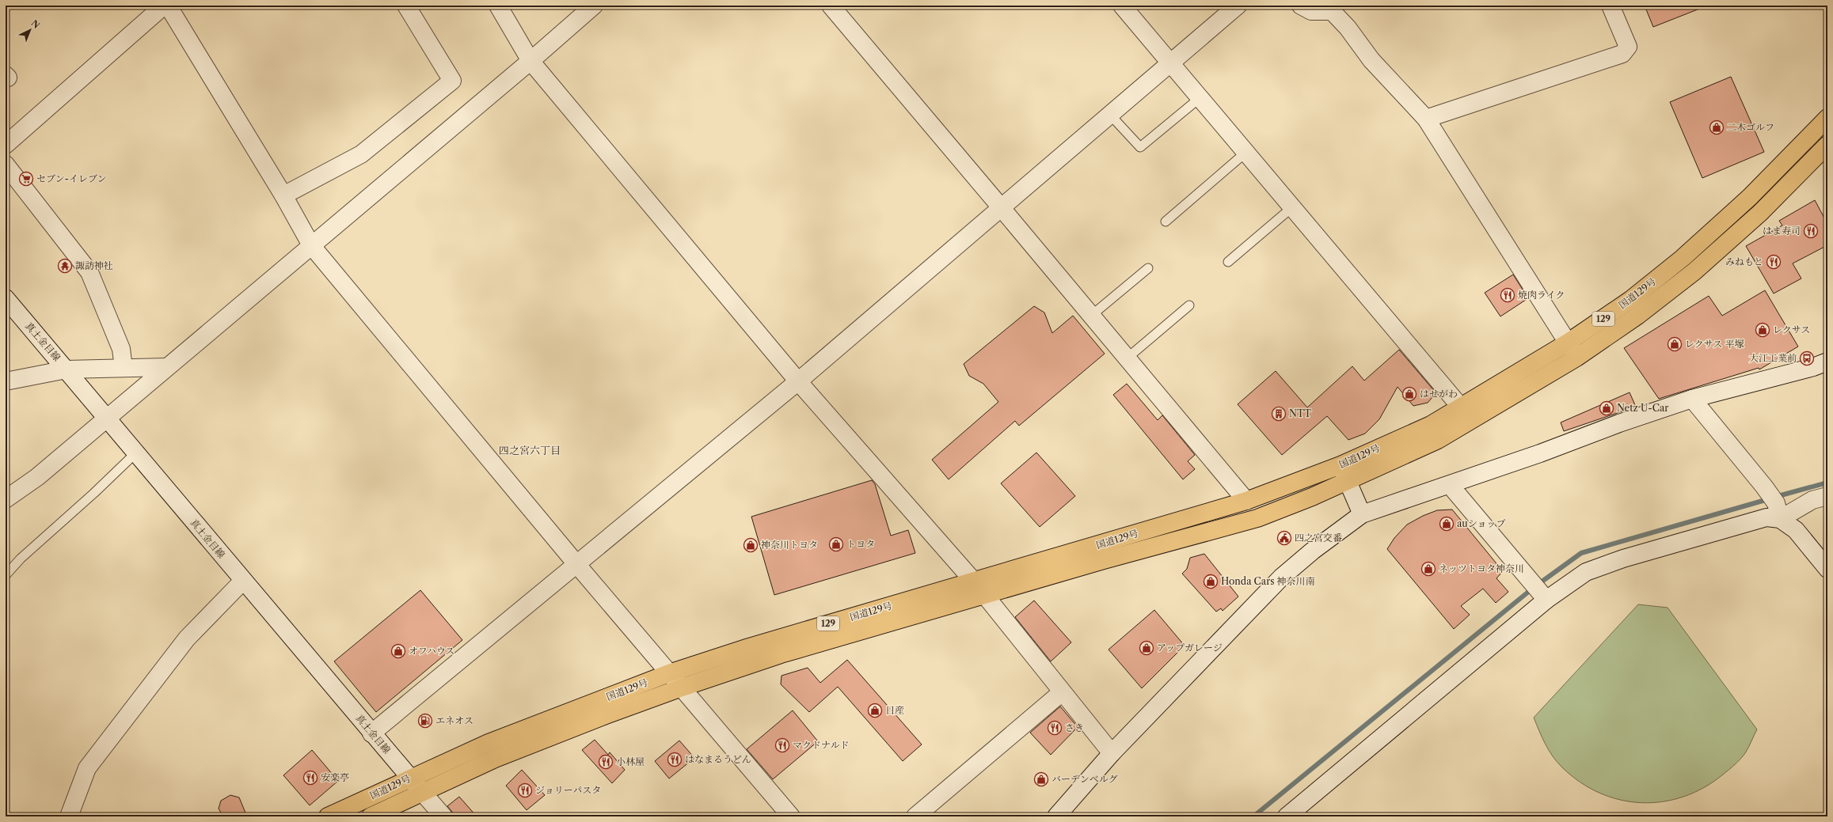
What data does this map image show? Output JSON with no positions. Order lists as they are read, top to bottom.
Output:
{
  "streets": {
    "highway": ["国道129号", "129"],
    "street": ["真土金目線"]
  },
  "crossings": [
    ["国道129号", "真土金目線"]
  ],
  "districts": ["四之宮六丁目"],
  "places": {
    "shop": [
      "二木ゴルフ",
      "レクサス",
      "レクサス 平塚",
      "はせがわ",
      "Netz U-Car",
      "auショップ",
      "トヨタ",
      "神奈川トヨタ",
      "ネッツトヨタ神奈川",
      "Honda Cars 神奈川南",
      "アップガレージ",
      "オフハウス",
      "日産",
      "バーデンベルグ"
    ],
    "supermarket": ["セブン-イレブン"],
    "restaurant": [
      "はま寿司",
      "みねもと",
      "焼肉ライク",
      "さき",
      "マクドナルド",
      "はなまるうどん",
      "小林屋",
      "安楽亭",
      "ジョリーパスタ"
    ],
    "temple": ["諏訪神社"],
    "bus stop": ["大江工業前"],
    "building": ["NTT"],
    "public building": ["四之宮交番"],
    "fuel station": ["エネオス"]
  },
  "north": "top right"
}
